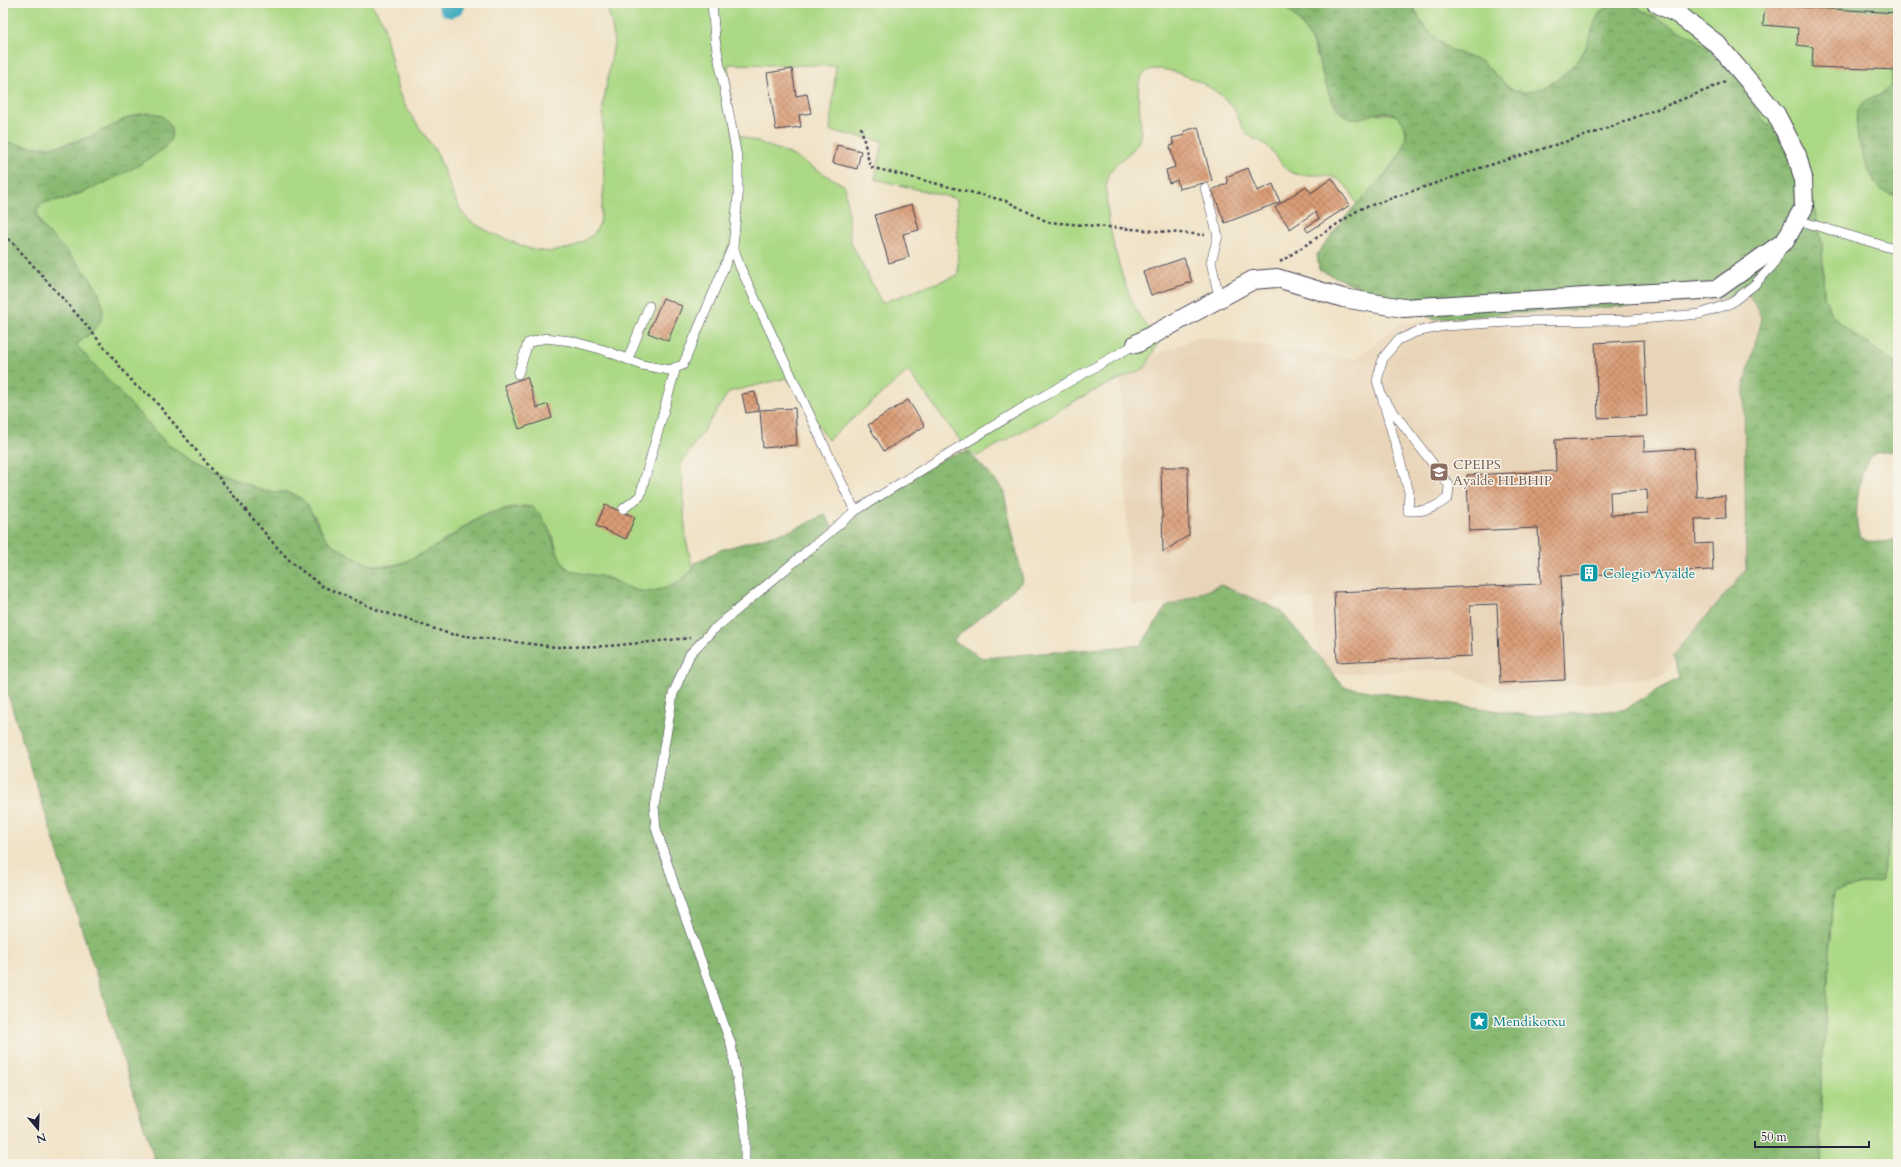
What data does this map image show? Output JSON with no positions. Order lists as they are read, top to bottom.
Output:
{
  "places": {
    "school or university": ["CPEIPS Ayalde HLBHIP"],
    "building": ["Colegio Ayalde"],
    "place": ["Mendikotxu"]
  },
  "scale_bar": "50 m",
  "north": "bottom"
}
